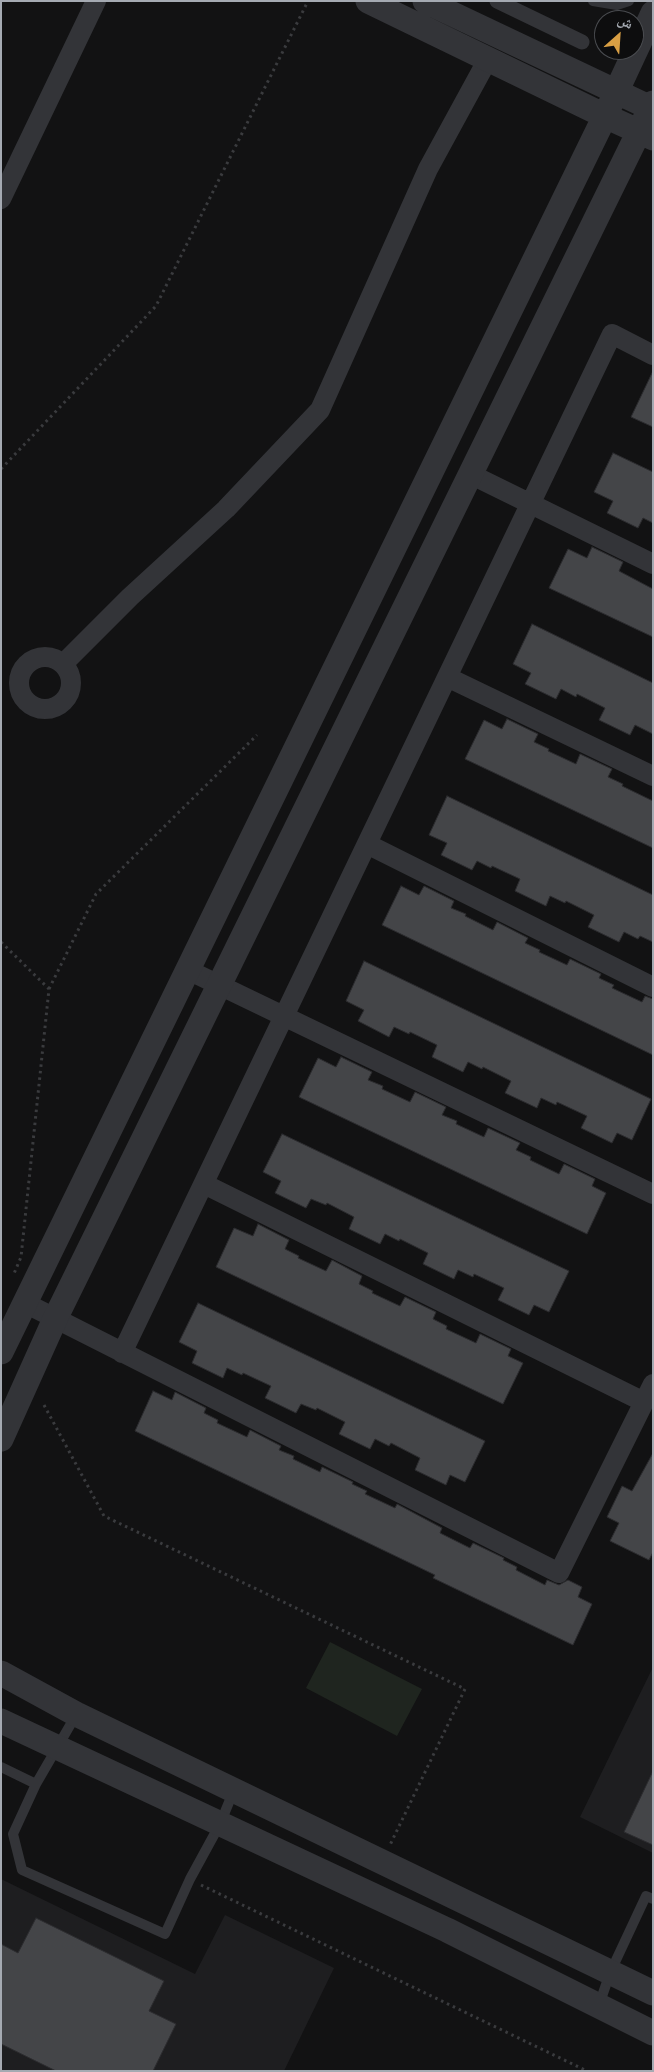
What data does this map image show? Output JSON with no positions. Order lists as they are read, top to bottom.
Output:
{
  "north": "top right"
}
